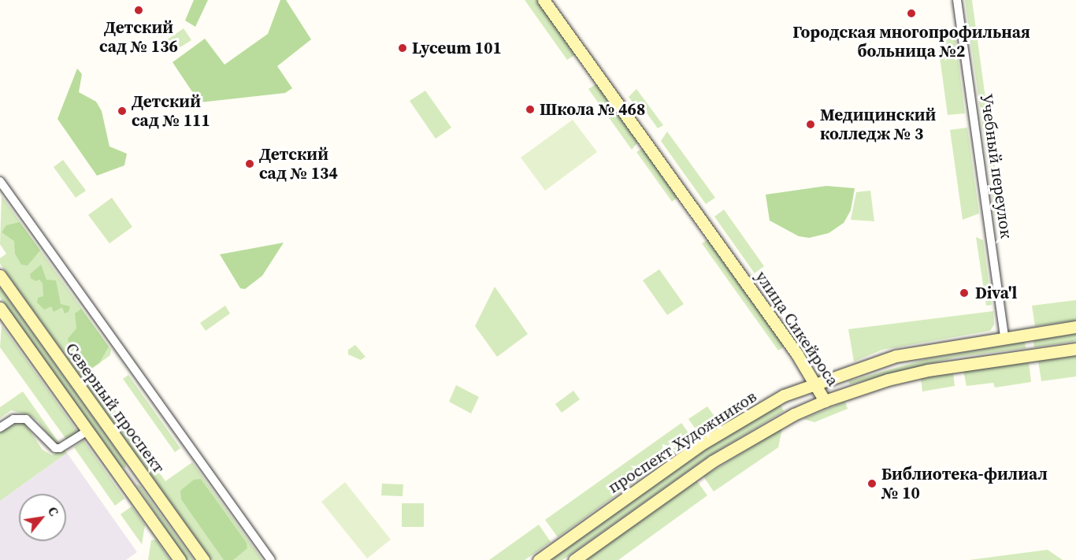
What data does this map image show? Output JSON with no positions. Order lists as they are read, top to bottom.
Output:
{
  "streets": {
    "street": [
      "Учебный переулок",
      "улица Сикейроса",
      "Северный проспект",
      "проспект Художников"
    ]
  },
  "crossings": [
    ["Учебный переулок", "проспект Художников"],
    ["улица Сикейроса", "проспект Художников"]
  ],
  "places": [
    "Детский сад № 136",
    "Городская многопрофильная больница №2",
    "Lyceum 101",
    "Школа № 468",
    "Детский сад № 111",
    "Медицинский колледж № 3",
    "Детский сад № 134",
    "Diva'l",
    "Библиотека-филиал № 10"
  ],
  "north": "top right"
}
